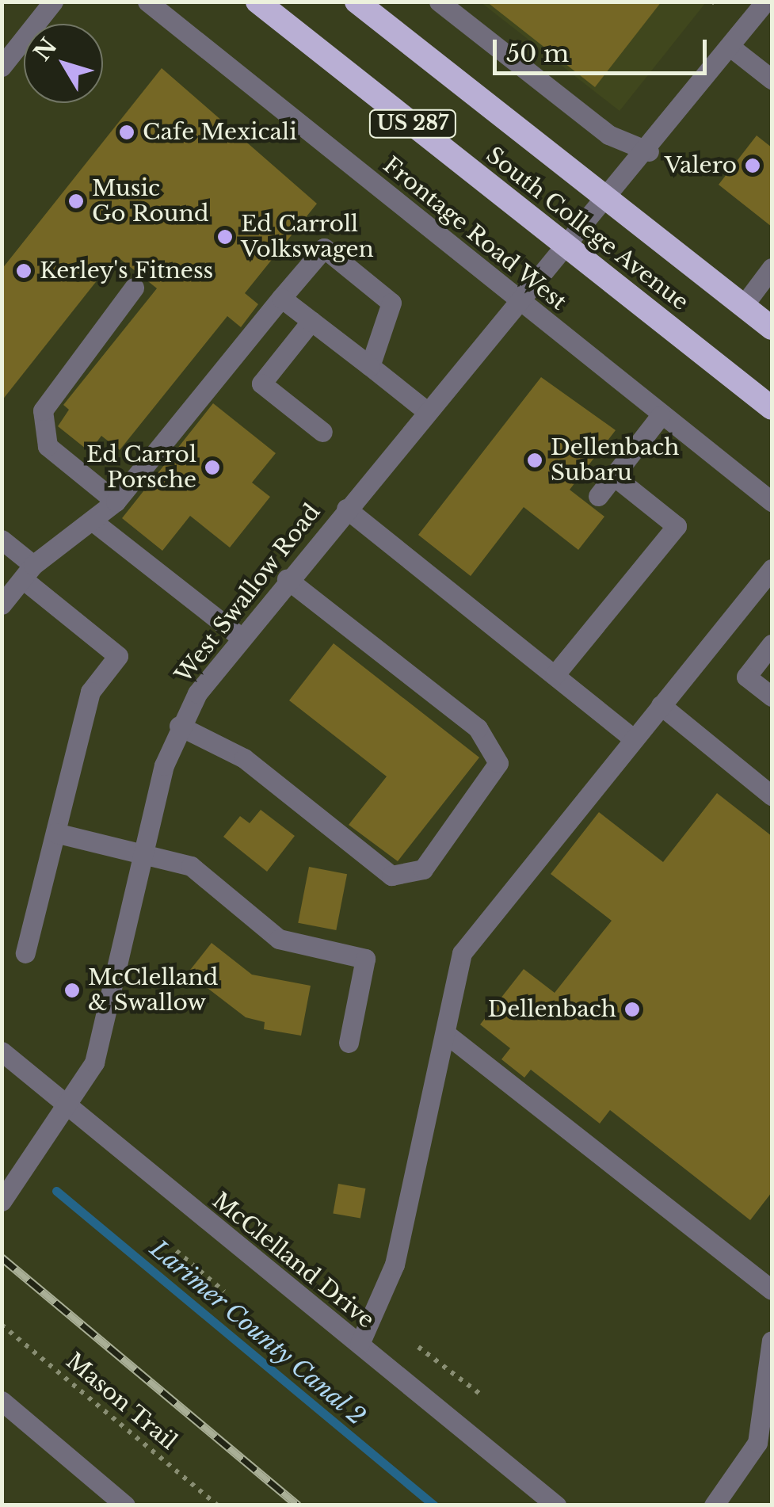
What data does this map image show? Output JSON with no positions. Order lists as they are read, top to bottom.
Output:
{
  "streets": {
    "highway": ["US 287", "South College Avenue"],
    "street": ["Frontage Road West", "West Swallow Road", "McClelland Drive"],
    "path": ["Mason Trail"]
  },
  "crossings": [
    ["South College Avenue", "West Swallow Road"],
    ["Frontage Road West", "West Swallow Road"],
    ["West Swallow Road", "McClelland Drive"]
  ],
  "water": ["Larimer County Canal 2"],
  "places": [
    "Cafe Mexicali",
    "Valero",
    "Music Go Round",
    "Ed Carroll Volkswagen",
    "Kerley's Fitness",
    "Dellenbach Subaru",
    "Ed Carrol Porsche",
    "McClelland & Swallow",
    "Dellenbach"
  ],
  "scale_bar": "50 m",
  "north": "top left"
}
